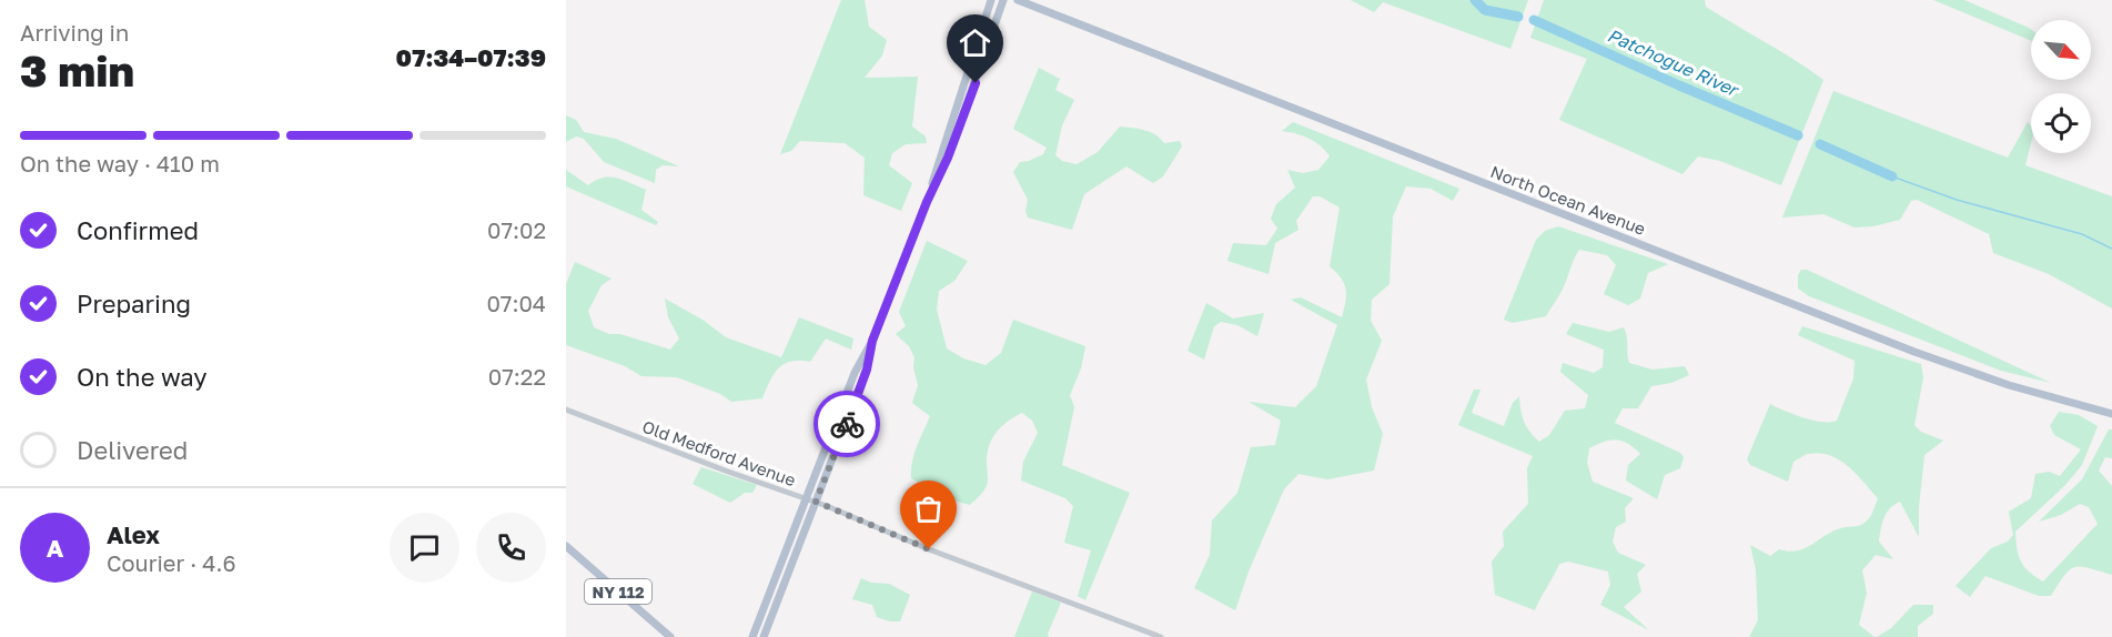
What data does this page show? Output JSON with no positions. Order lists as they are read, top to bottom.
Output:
{
  "streets": {
    "main road": ["North Ocean Avenue", "NY 112"],
    "street": ["Old Medford Avenue"]
  },
  "water": ["Patchogue River"],
  "north": "bottom right",
  "page": {
    "heading": ["3 min", "Arriving in", "07:34–07:39"],
    "panel": ["Alex", "Courier · 4.6"],
    "bar": "On the way · 410 m",
    "list": [
      ["Confirmed", "07:02"],
      ["Preparing", "07:04"],
      ["On the way", "07:22"],
      "Delivered"
    ],
    "round": "A"
  }
}
